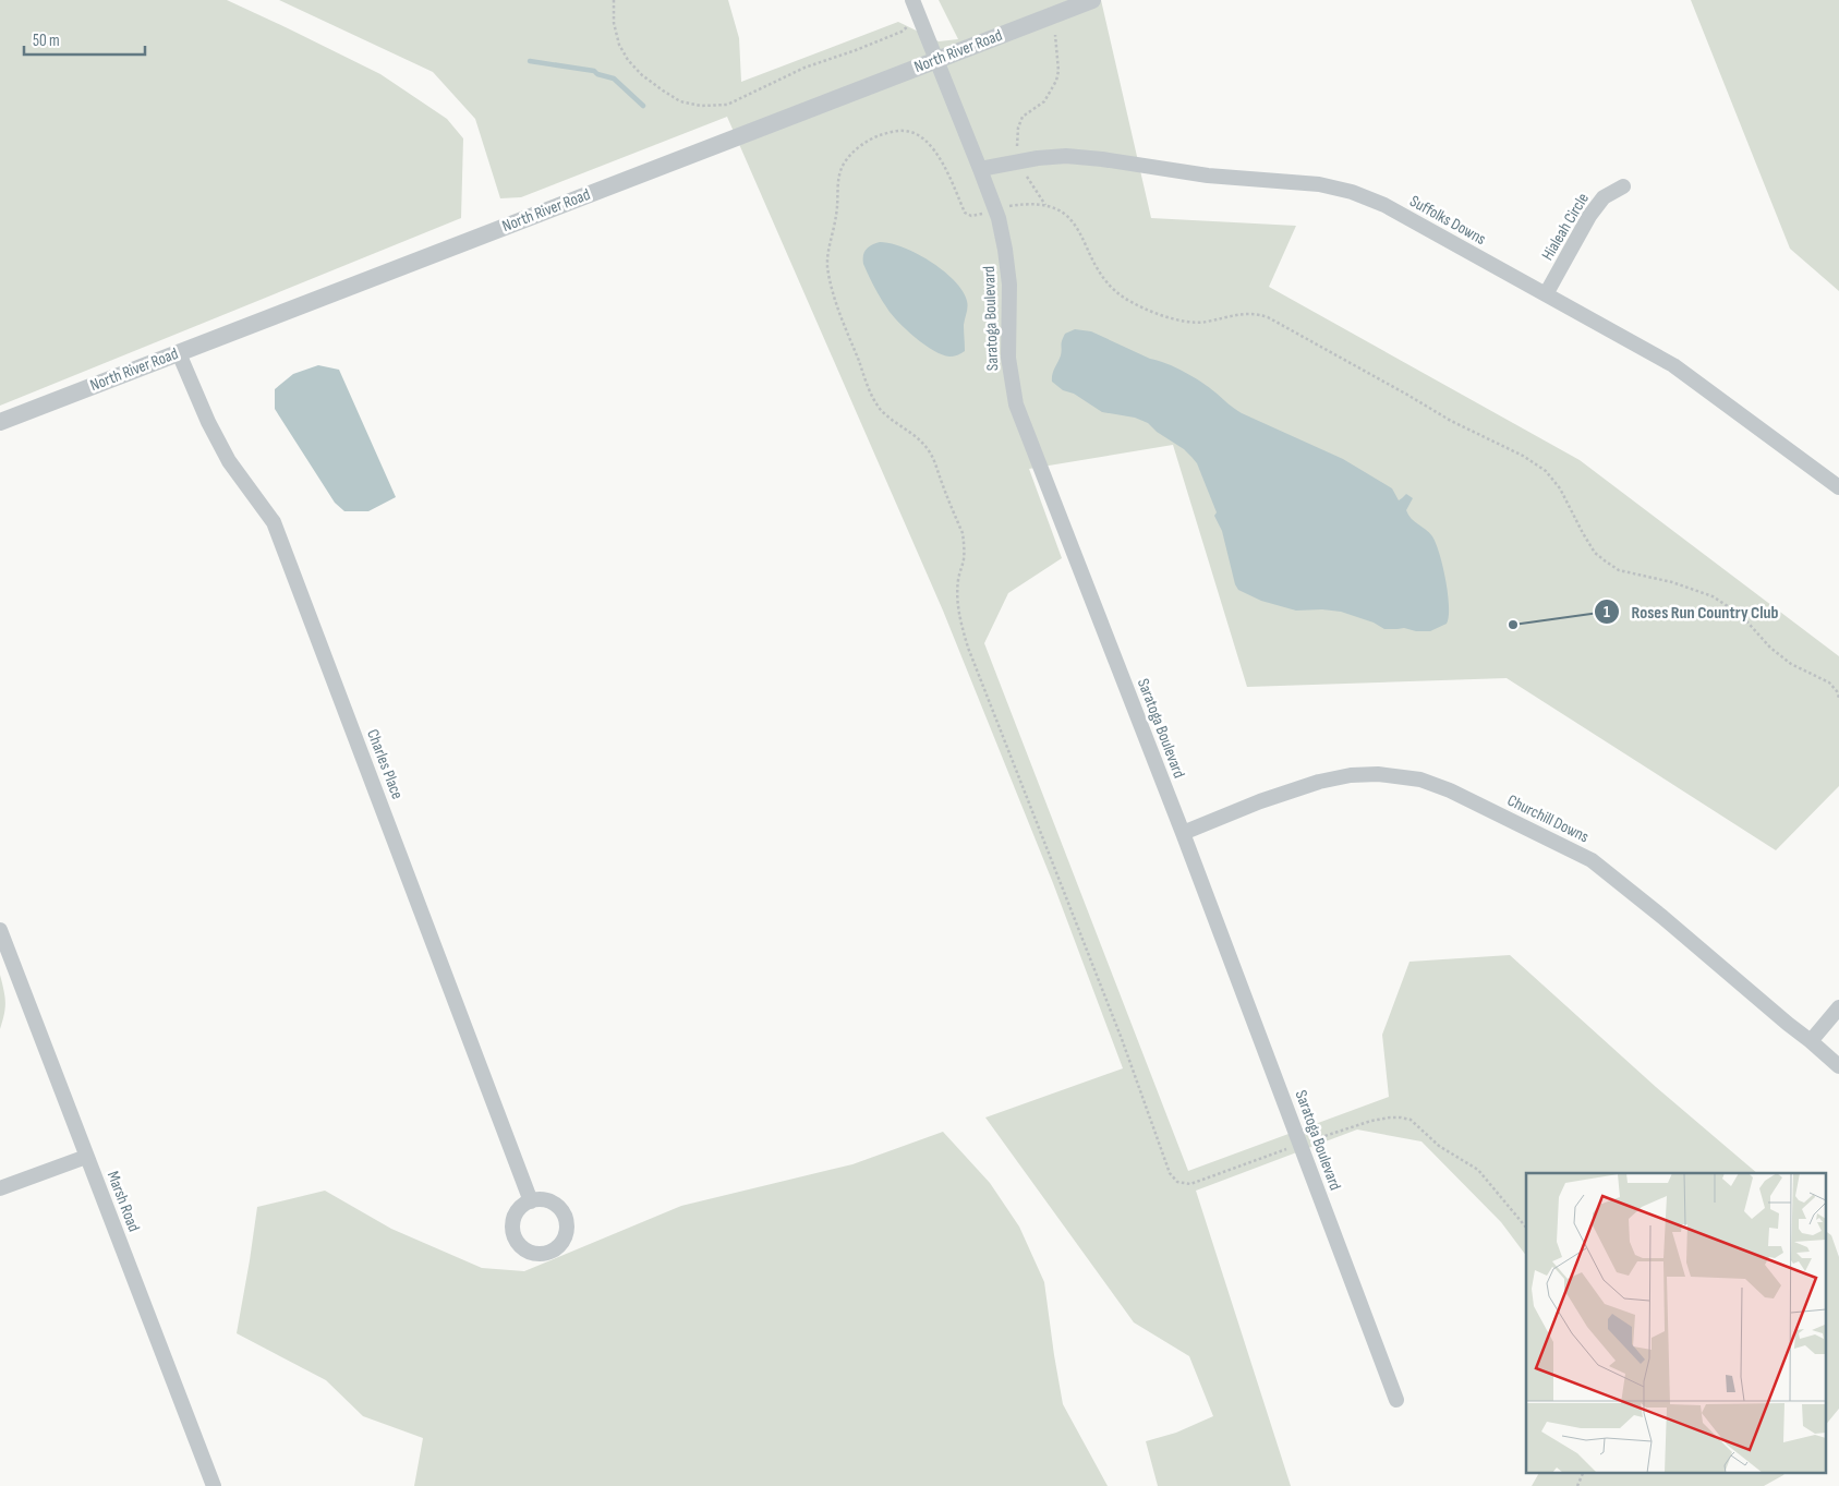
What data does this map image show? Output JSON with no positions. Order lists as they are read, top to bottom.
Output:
{
  "streets": {
    "street": [
      "North River Road",
      "Suffolks Downs",
      "Hialeah Circle",
      "Saratoga Boulevard",
      "Charles Place",
      "Churchill Downs",
      "Marsh Road"
    ]
  },
  "crossings": [
    ["North River Road", "Saratoga Boulevard"],
    ["North River Road", "Charles Place"],
    ["Suffolks Downs", "Hialeah Circle"],
    ["Suffolks Downs", "Saratoga Boulevard"],
    ["Saratoga Boulevard", "Churchill Downs"]
  ],
  "places": ["Roses Run Country Club"],
  "scale_bar": "50 m"
}
